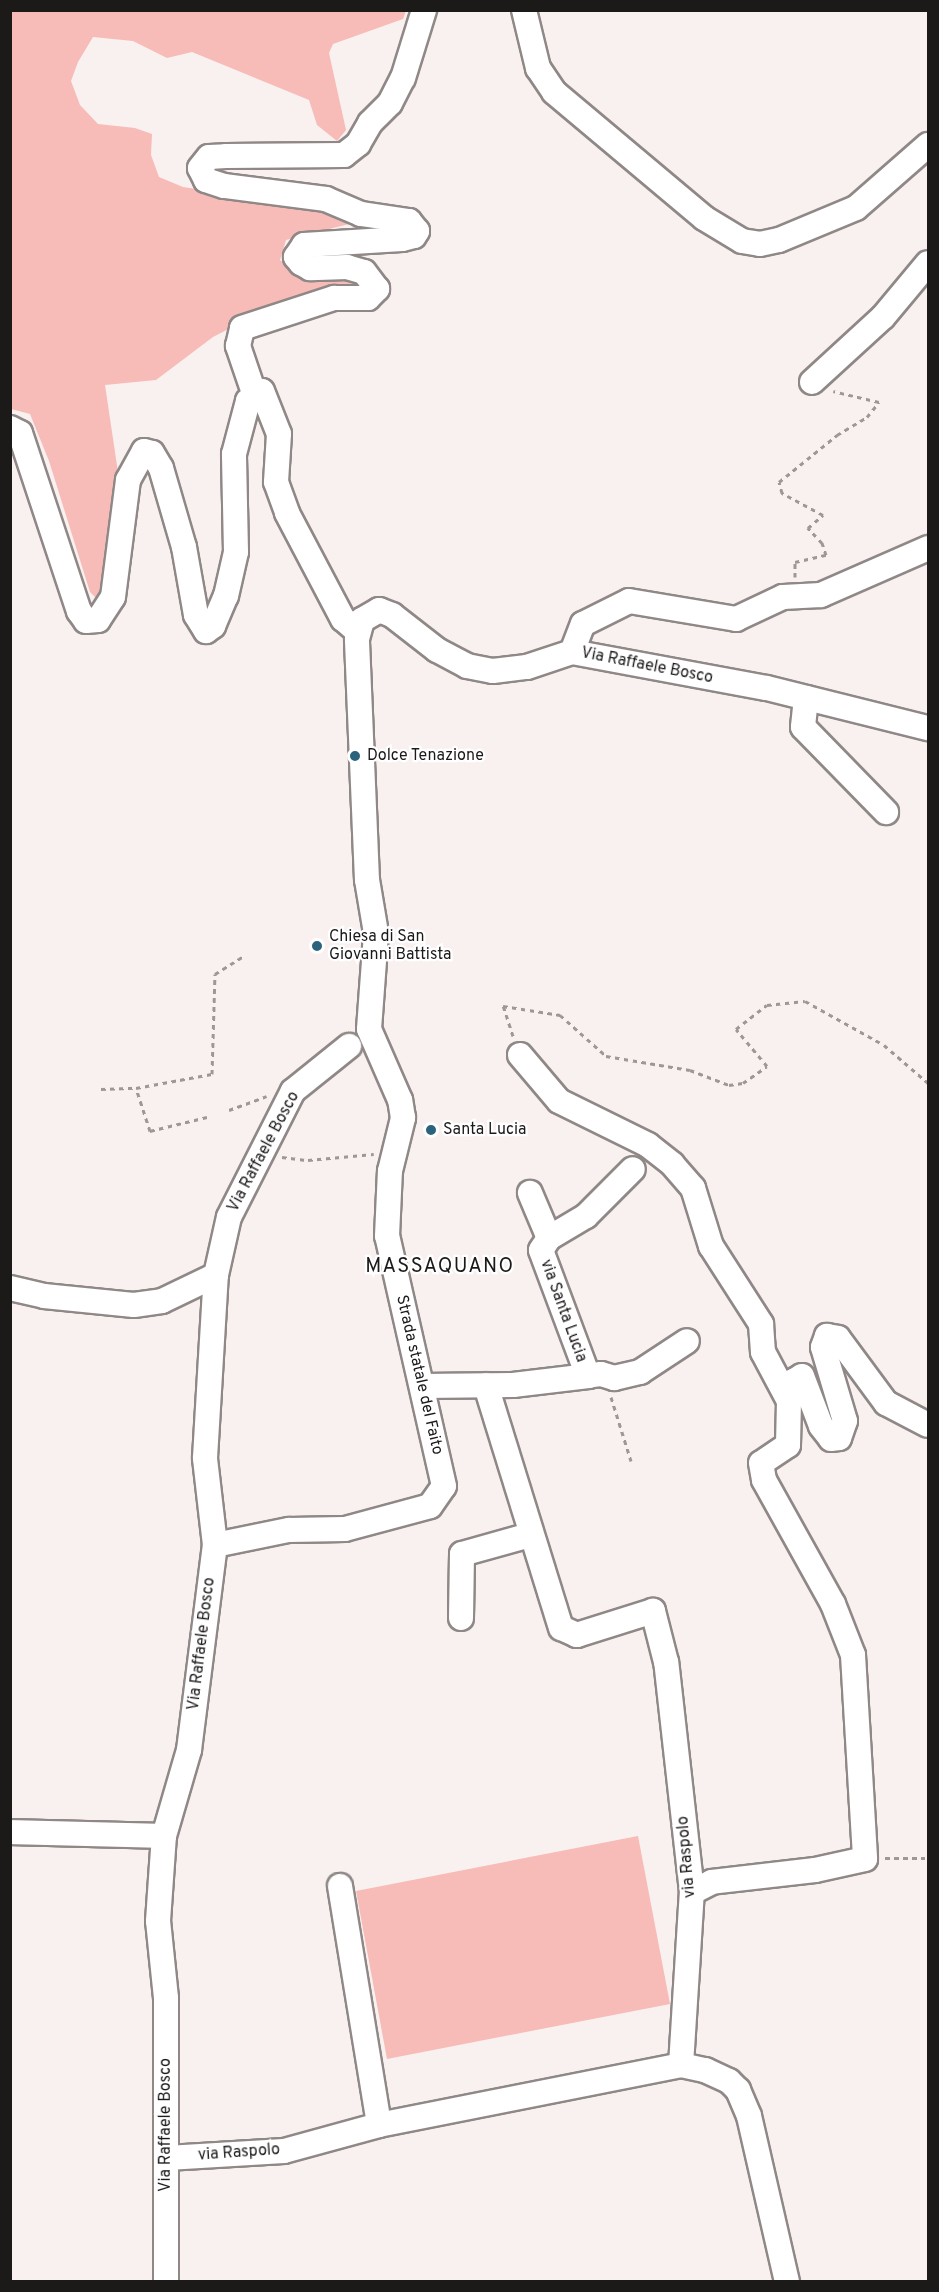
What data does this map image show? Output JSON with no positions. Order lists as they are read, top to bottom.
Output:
{
  "streets": {
    "street": [
      "Via Raffaele Bosco",
      "via Santa Lucia",
      "Strada statale del Faito",
      "via Raspolo"
    ]
  },
  "crossings": [
    ["Via Raffaele Bosco", "Strada statale del Faito"],
    ["Via Raffaele Bosco", "via Raspolo"],
    ["via Santa Lucia", "Strada statale del Faito"],
    ["via Santa Lucia", "via Raspolo"]
  ],
  "districts": ["MASSAQUANO"],
  "places": ["Dolce Tenazione", "Chiesa di San Giovanni Battista", "Santa Lucia"]
}
